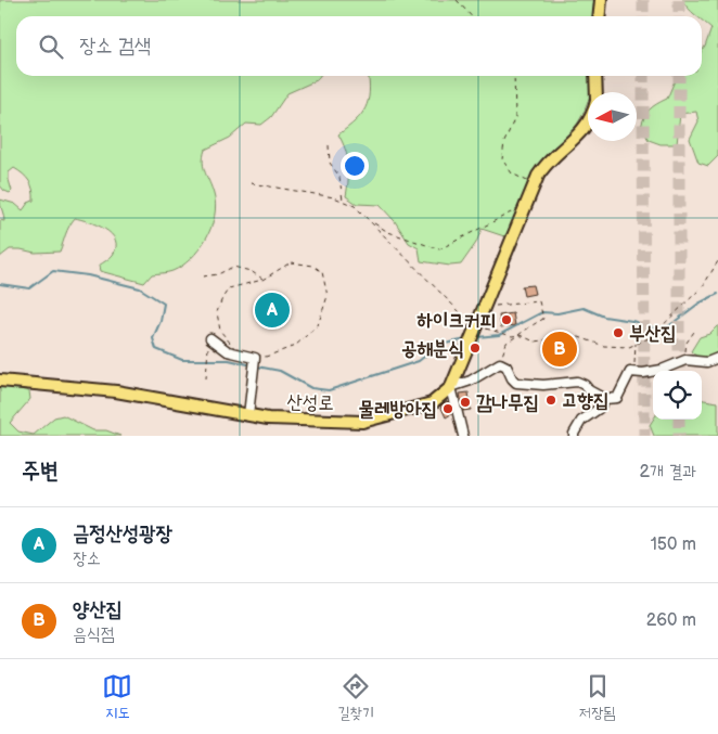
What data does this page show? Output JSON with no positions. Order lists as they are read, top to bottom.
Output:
{
  "streets": {
    "main road": ["산성로"]
  },
  "places": [
    "하이크커피",
    "부산집",
    "공해분식",
    "고향집",
    "감나무집",
    "물레방아집"
  ],
  "north": "left",
  "page": {
    "search": "장소 검색",
    "pins": ["A", "B"],
    "heading": ["주변", "2개 결과"],
    "list": [
      {
        "mark": "A",
        "name": "금정산성광장",
        "note": "장소",
        "value": "150 m"
      },
      {
        "mark": "B",
        "name": "양산집",
        "note": "음식점",
        "value": "260 m"
      }
    ],
    "nav": ["지도", "길찾기", "저장됨"]
  }
}
